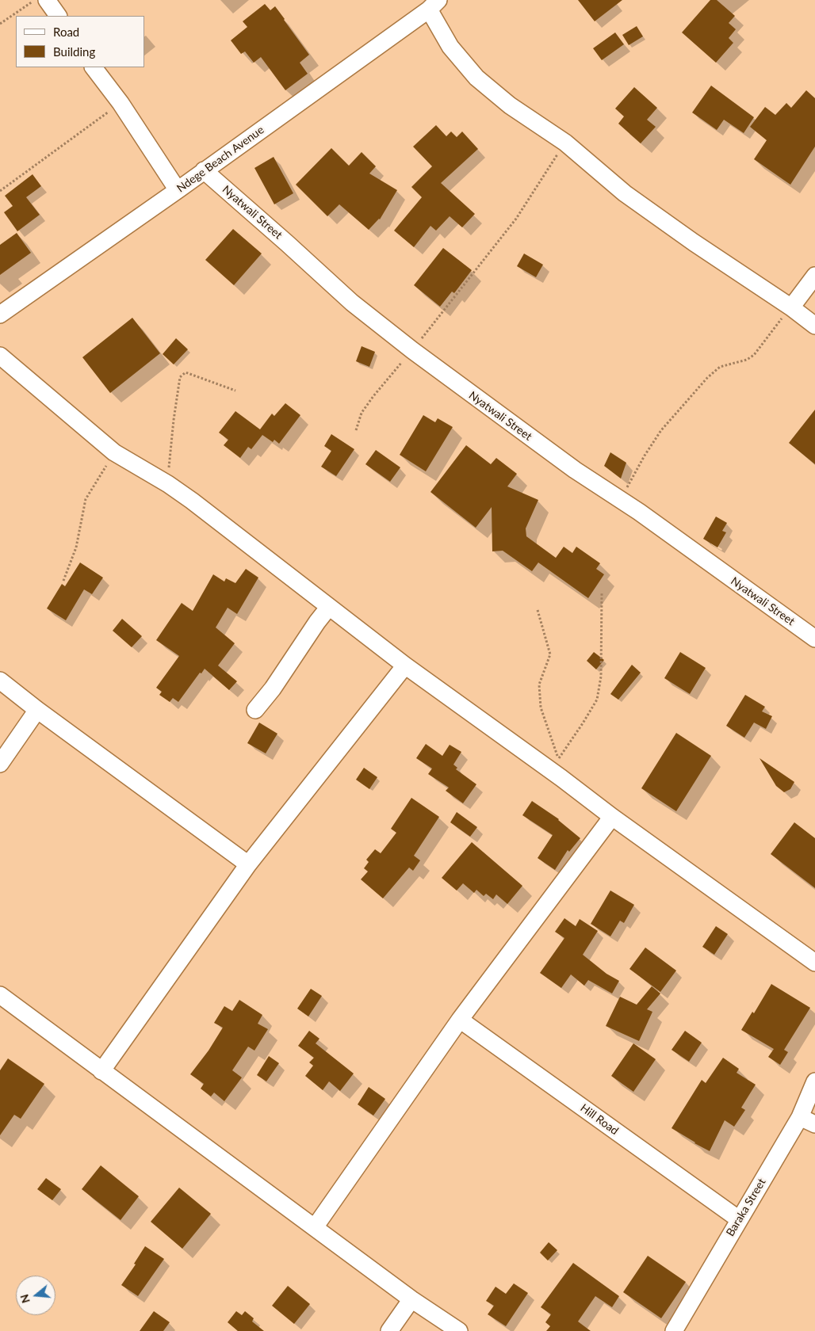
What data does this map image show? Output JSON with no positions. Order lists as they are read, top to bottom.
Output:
{
  "streets": {
    "street": [
      "Ndege Beach Avenue",
      "Nyatwali Street",
      "Hill Road",
      "Baraka Street"
    ]
  },
  "crossings": [
    ["Ndege Beach Avenue", "Nyatwali Street"],
    ["Hill Road", "Baraka Street"]
  ],
  "legend": ["Road", "Building"],
  "north": "left"
}
